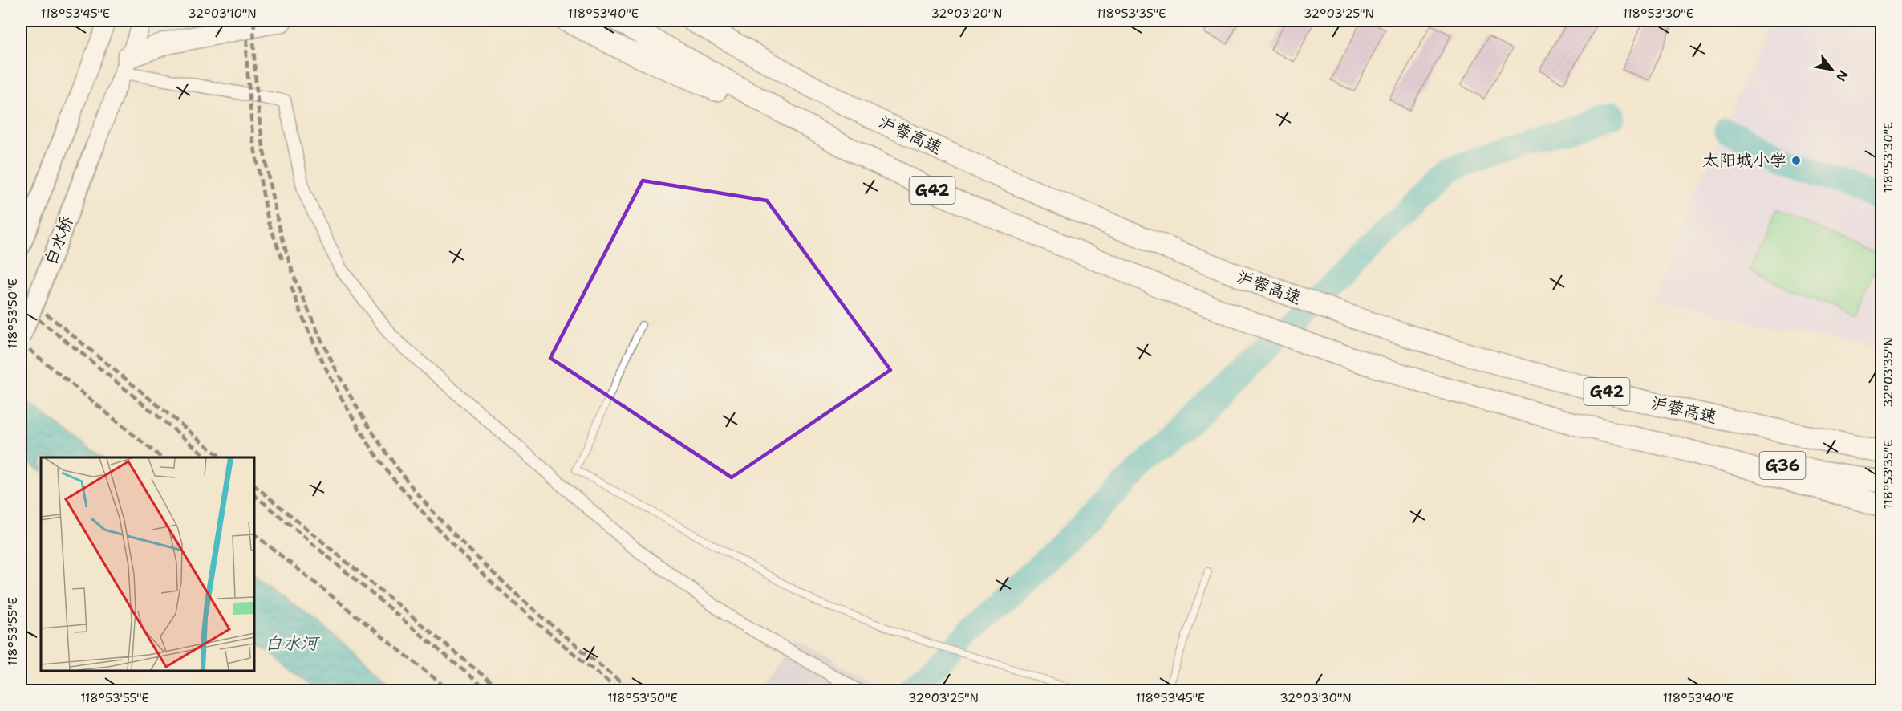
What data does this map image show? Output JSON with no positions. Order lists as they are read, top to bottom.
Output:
{
  "streets": {
    "highway": ["沪蓉高速", "G42", "G36"],
    "main road": ["白水桥"]
  },
  "crossings": [
    ["G42", "G36"]
  ],
  "water": ["白水河"],
  "places": ["太阳城小学"],
  "north": "bottom right",
  "coordinates": [
    "118°53'45\"E",
    "32°03'10\"N",
    "118°53'40\"E",
    "32°03'20\"N",
    "118°53'35\"E",
    "32°03'25\"N",
    "118°53'30\"E",
    "118°53'50\"E",
    "32°03'35\"N",
    "118°53'55\"E",
    "32°03'30\"N"
  ]
}
